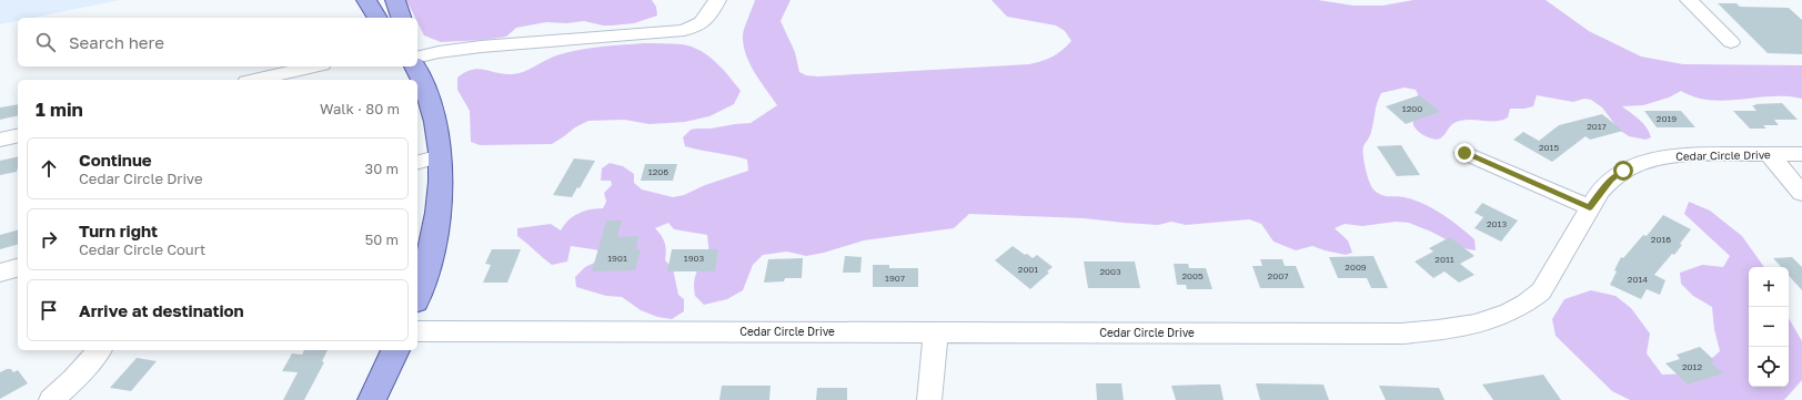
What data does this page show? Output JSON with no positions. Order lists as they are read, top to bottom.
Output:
{
  "streets": {
    "street": ["Cedar Circle Drive"]
  },
  "house_numbers": [
    "1200",
    "2019",
    "2017",
    "2015",
    "1206",
    "2013",
    "2016",
    "1901",
    "1903",
    "2011",
    "2009",
    "2001",
    "2003",
    "2005",
    "2007",
    "1907",
    "2014",
    "2012"
  ],
  "page": {
    "search": "Search here",
    "heading": ["1 min", "Walk · 80 m"],
    "list": [
      ["Continue", "Cedar Circle Drive", "30 m"],
      ["Turn right", "Cedar Circle Court", "50 m"],
      "Arrive at destination"
    ],
    "map_buttons": ["+", "−"]
  }
}
